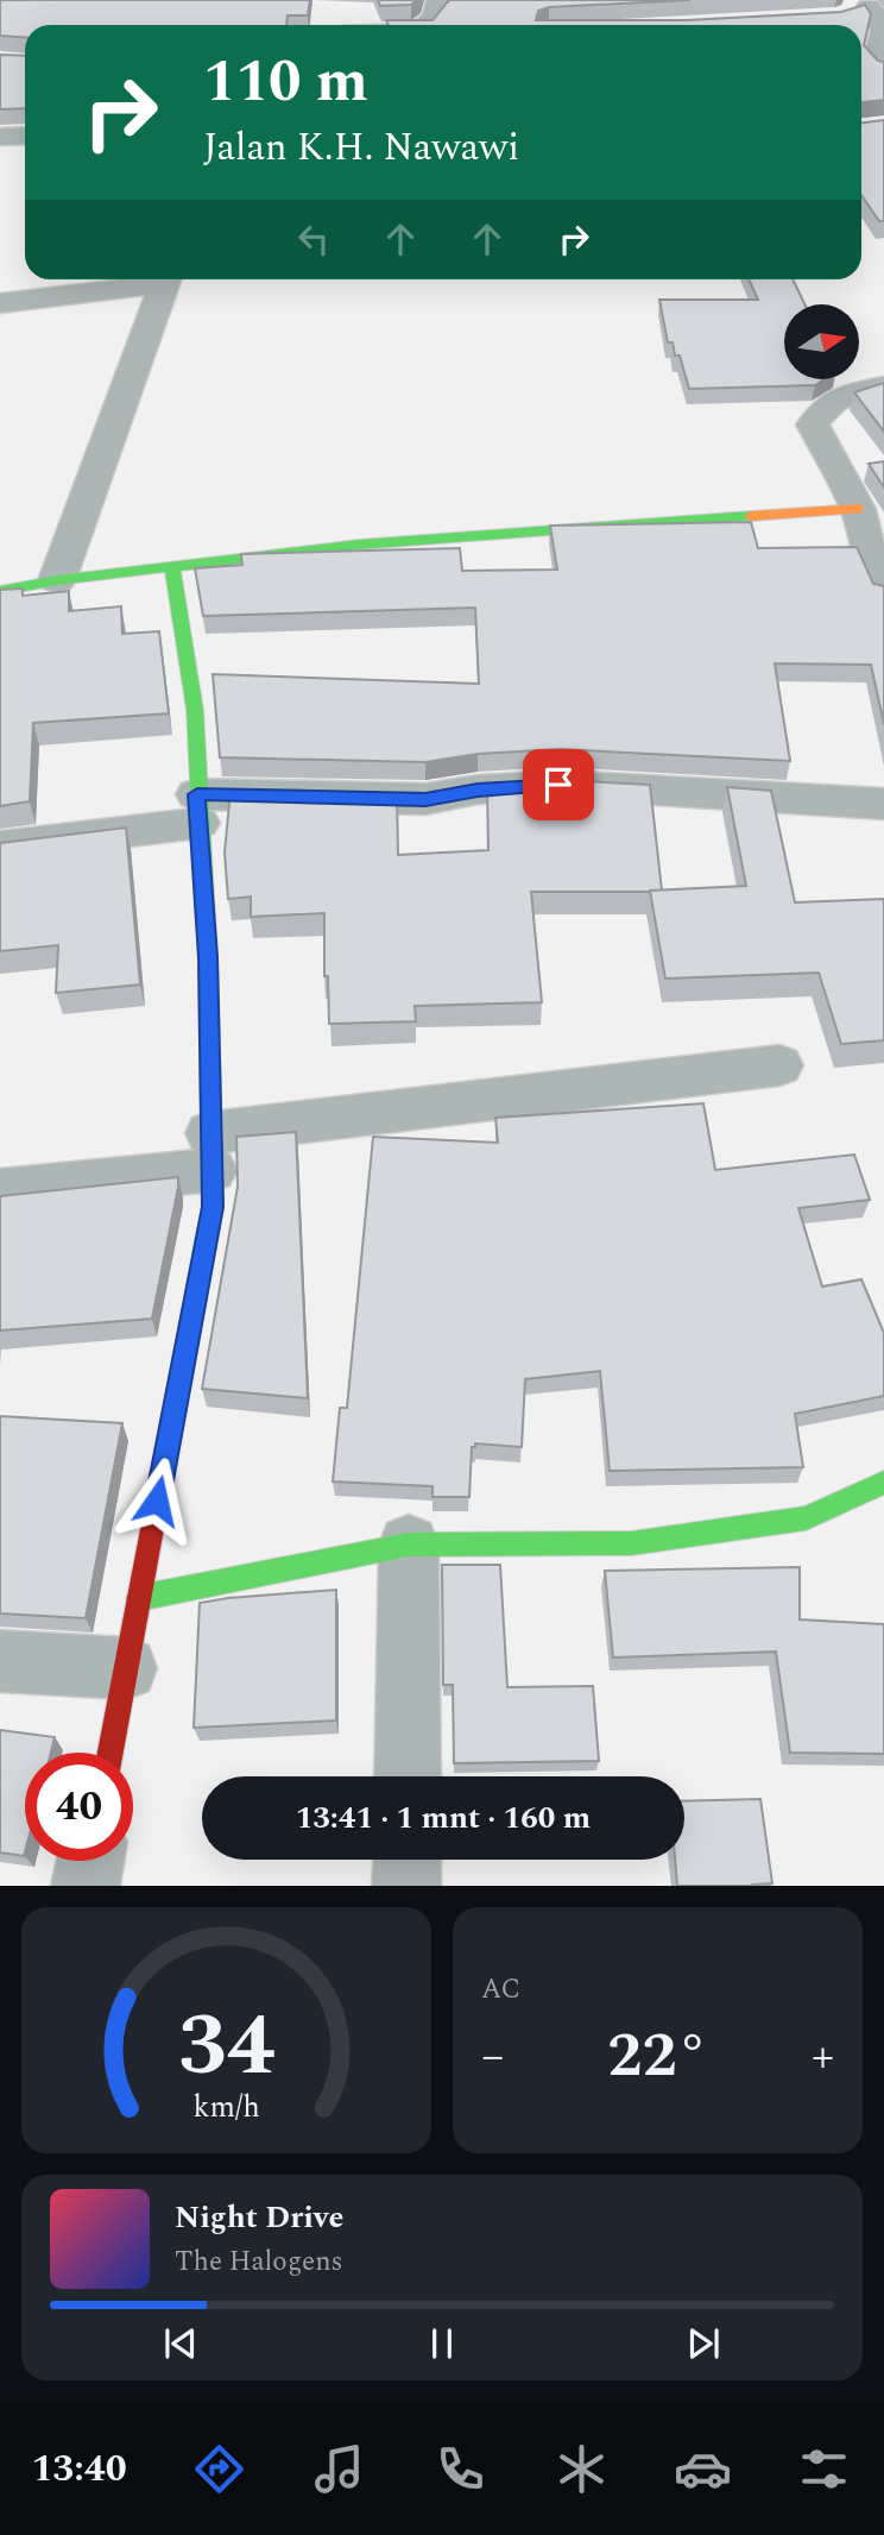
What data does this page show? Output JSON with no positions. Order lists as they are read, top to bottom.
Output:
{
  "north": "right",
  "page": {
    "turn": ["110 m", "Jalan K.H. Nawawi"],
    "limit": "40",
    "trip": "13:41 · 1 mnt · 160 m",
    "tile": "AC",
    "heat": ["−", "22°", "+"],
    "song": ["Night Drive", "The Halogens"],
    "tabs": "13:40",
    "gauge": ["34", "km/h"]
  }
}
